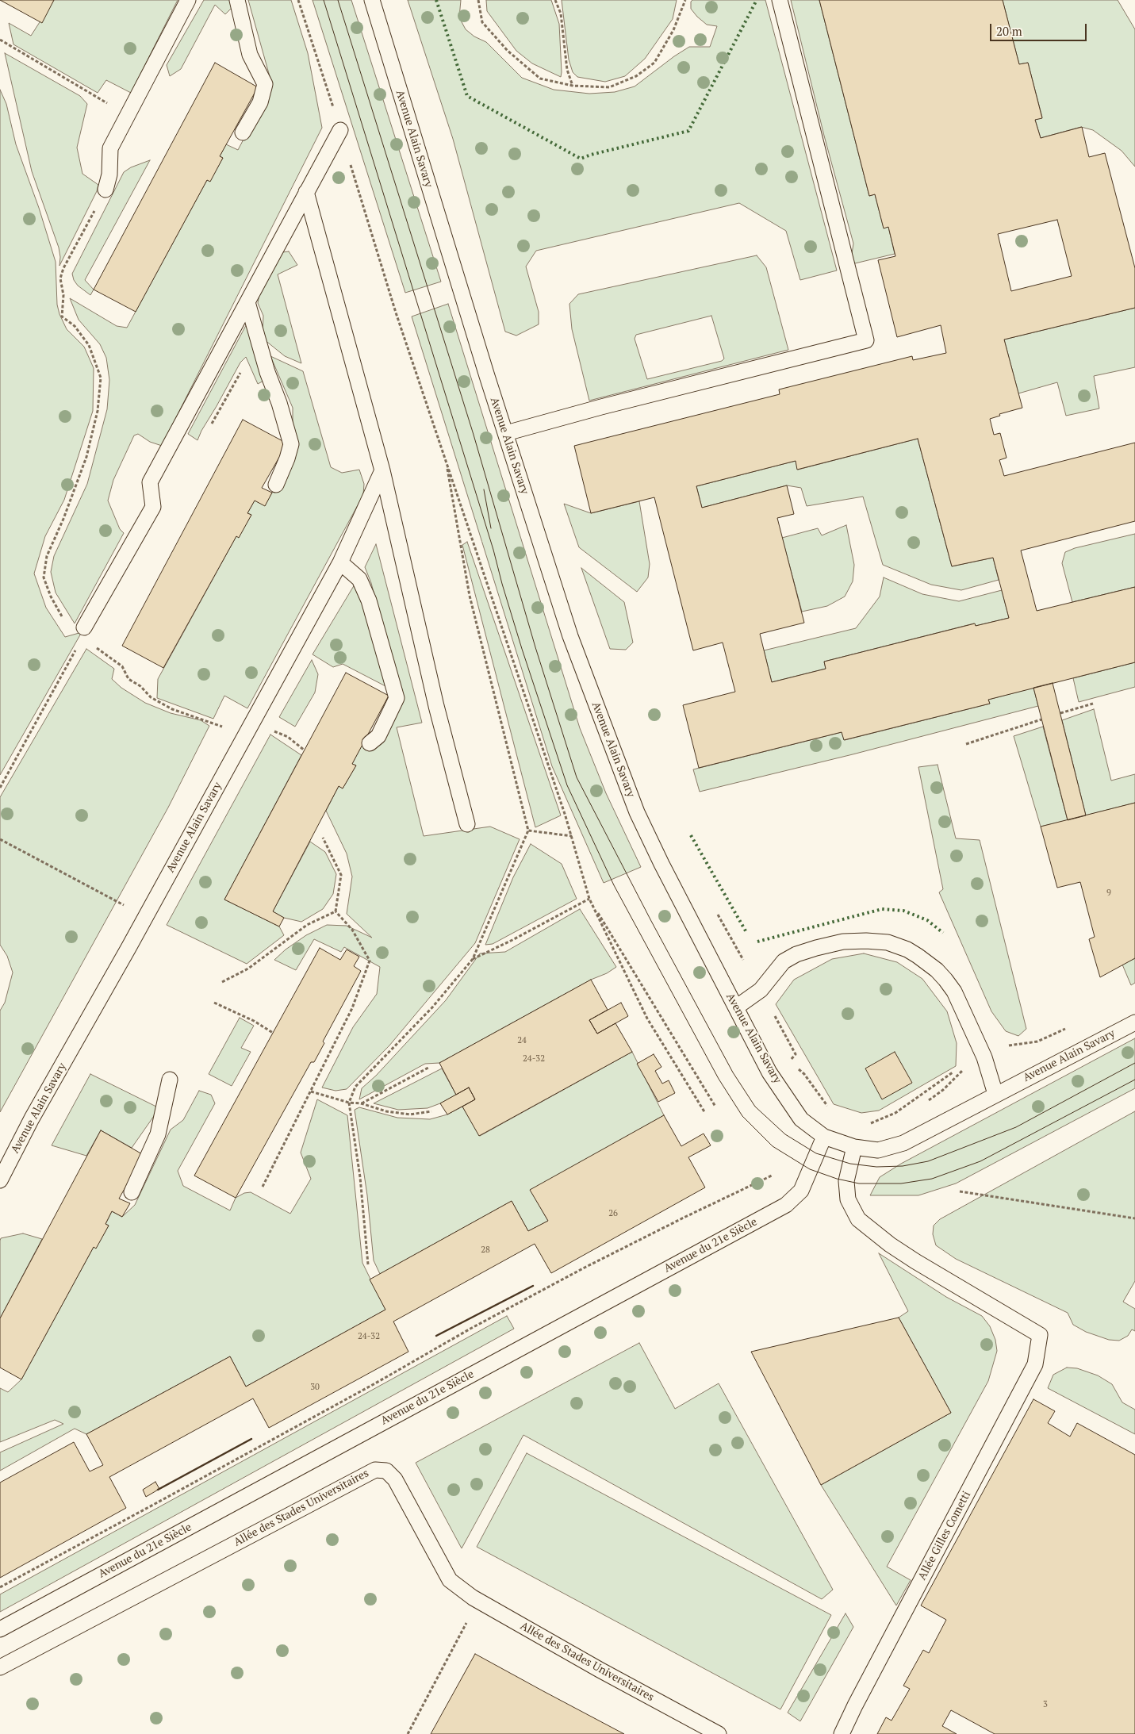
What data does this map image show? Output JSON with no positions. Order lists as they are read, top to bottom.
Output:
{
  "streets": {
    "lane": [
      "Avenue Alain Savary",
      "Avenue du 21e Siècle",
      "Allée des Stades Universitaires",
      "Allée Gilles Cometti"
    ]
  },
  "crossings": [
    ["Avenue Alain Savary", "Avenue du 21e Siècle"],
    ["Avenue Alain Savary", "Allée Gilles Cometti"]
  ],
  "house_numbers": [
    "9",
    "24",
    "24-32",
    "26",
    "28",
    "24-32",
    "30",
    "3"
  ],
  "scale_bar": "20 m"
}
